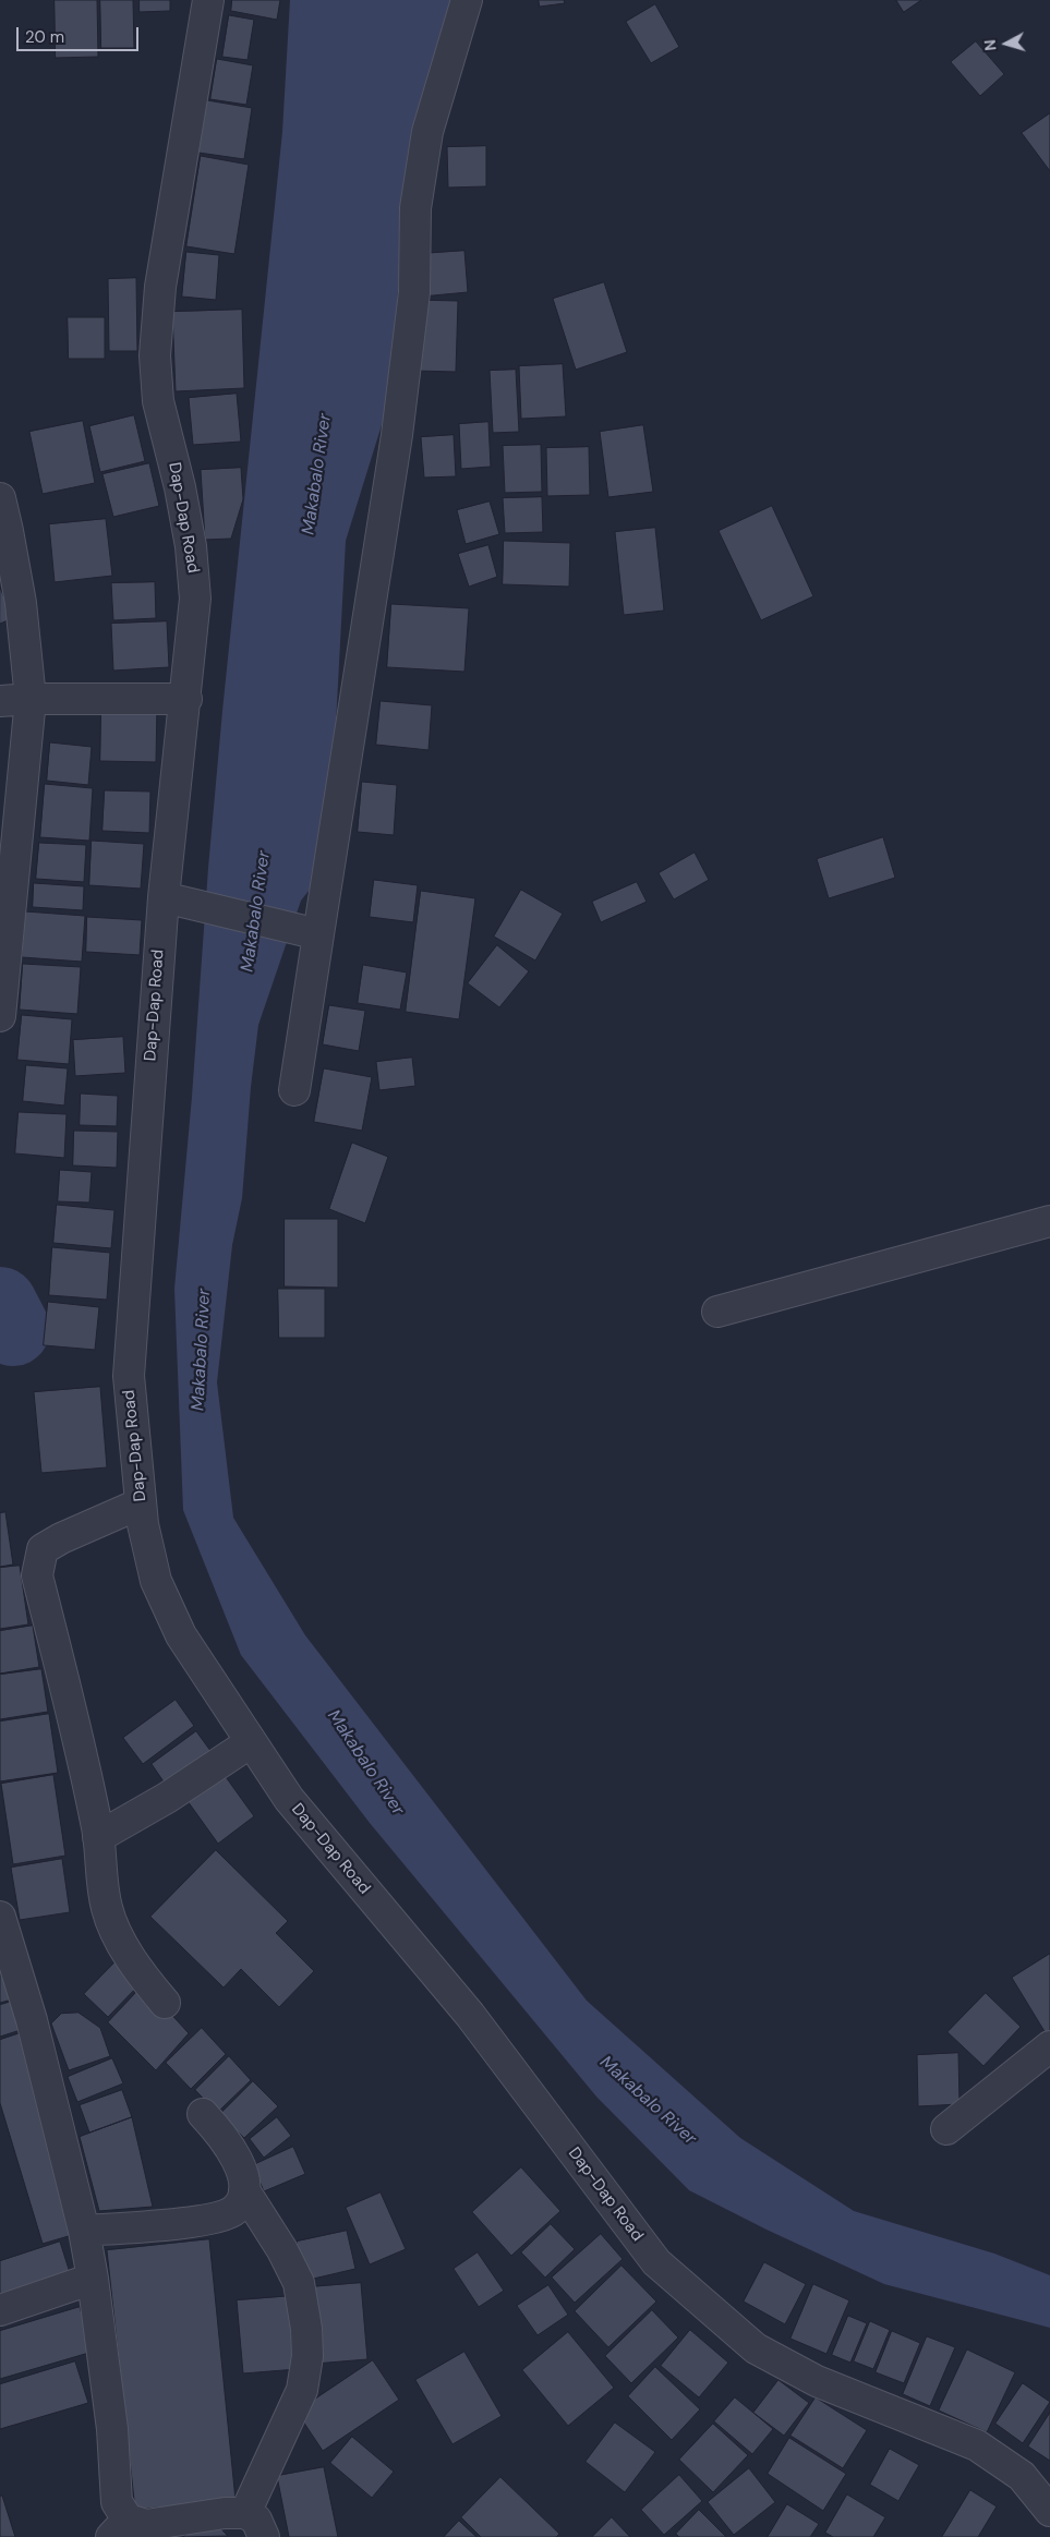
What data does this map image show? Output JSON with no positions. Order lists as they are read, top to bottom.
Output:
{
  "streets": {
    "street": ["Dap-Dap Road"]
  },
  "water": ["Makabalo River"],
  "scale_bar": "20 m",
  "north": "left"
}
